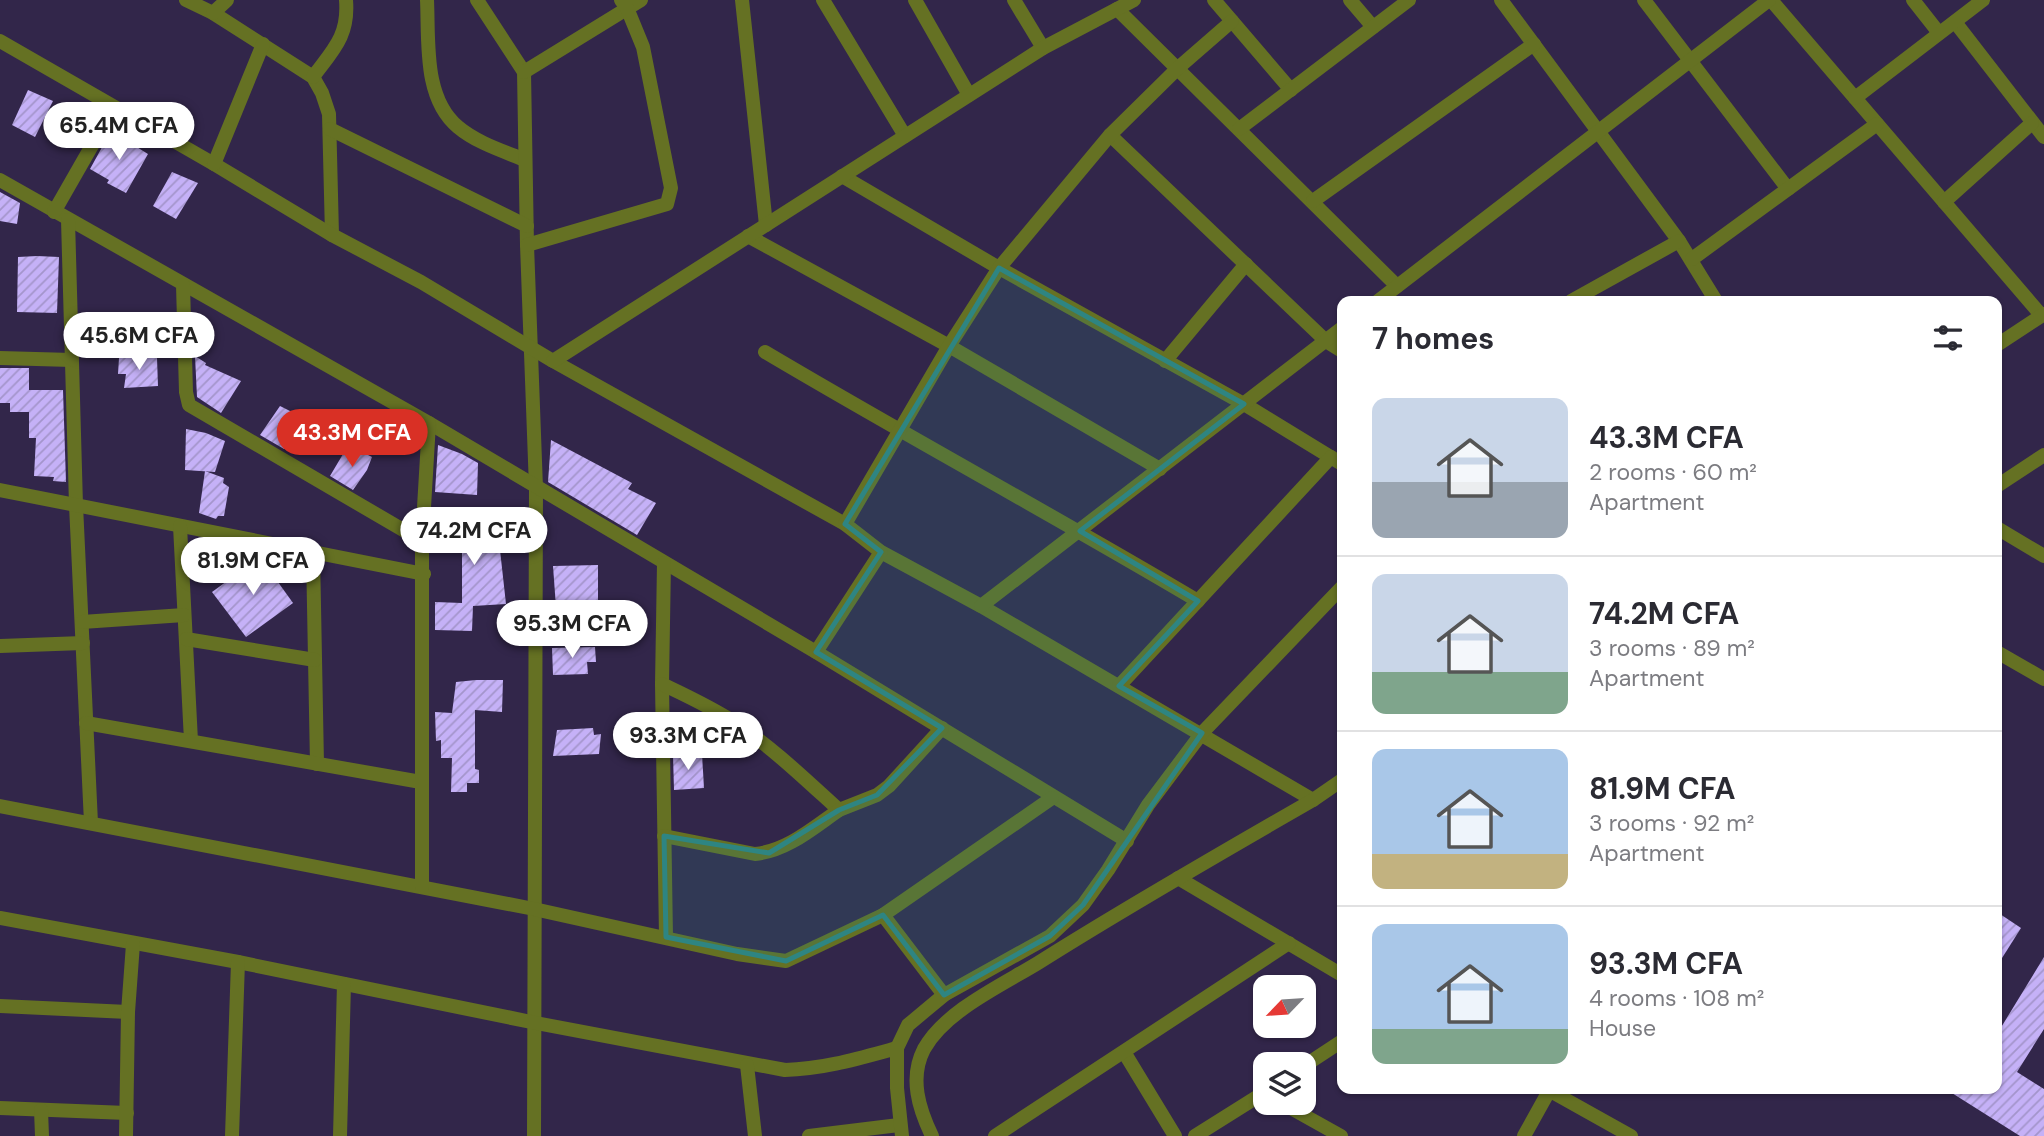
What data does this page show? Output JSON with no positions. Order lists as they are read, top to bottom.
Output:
{
  "north": "bottom left",
  "page": {
    "price": [
      "65.4M CFA",
      "45.6M CFA",
      "43.3M CFA",
      "74.2M CFA",
      "81.9M CFA",
      "95.3M CFA",
      "93.3M CFA"
    ],
    "heading": "7 homes",
    "list": [
      {
        "name": "43.3M CFA",
        "note": "2 rooms · 60 m² · Apartment"
      },
      {
        "name": "74.2M CFA",
        "note": "3 rooms · 89 m² · Apartment"
      },
      {
        "name": "81.9M CFA",
        "note": "3 rooms · 92 m² · Apartment"
      },
      {
        "name": "93.3M CFA",
        "note": "4 rooms · 108 m² · House"
      }
    ]
  }
}
